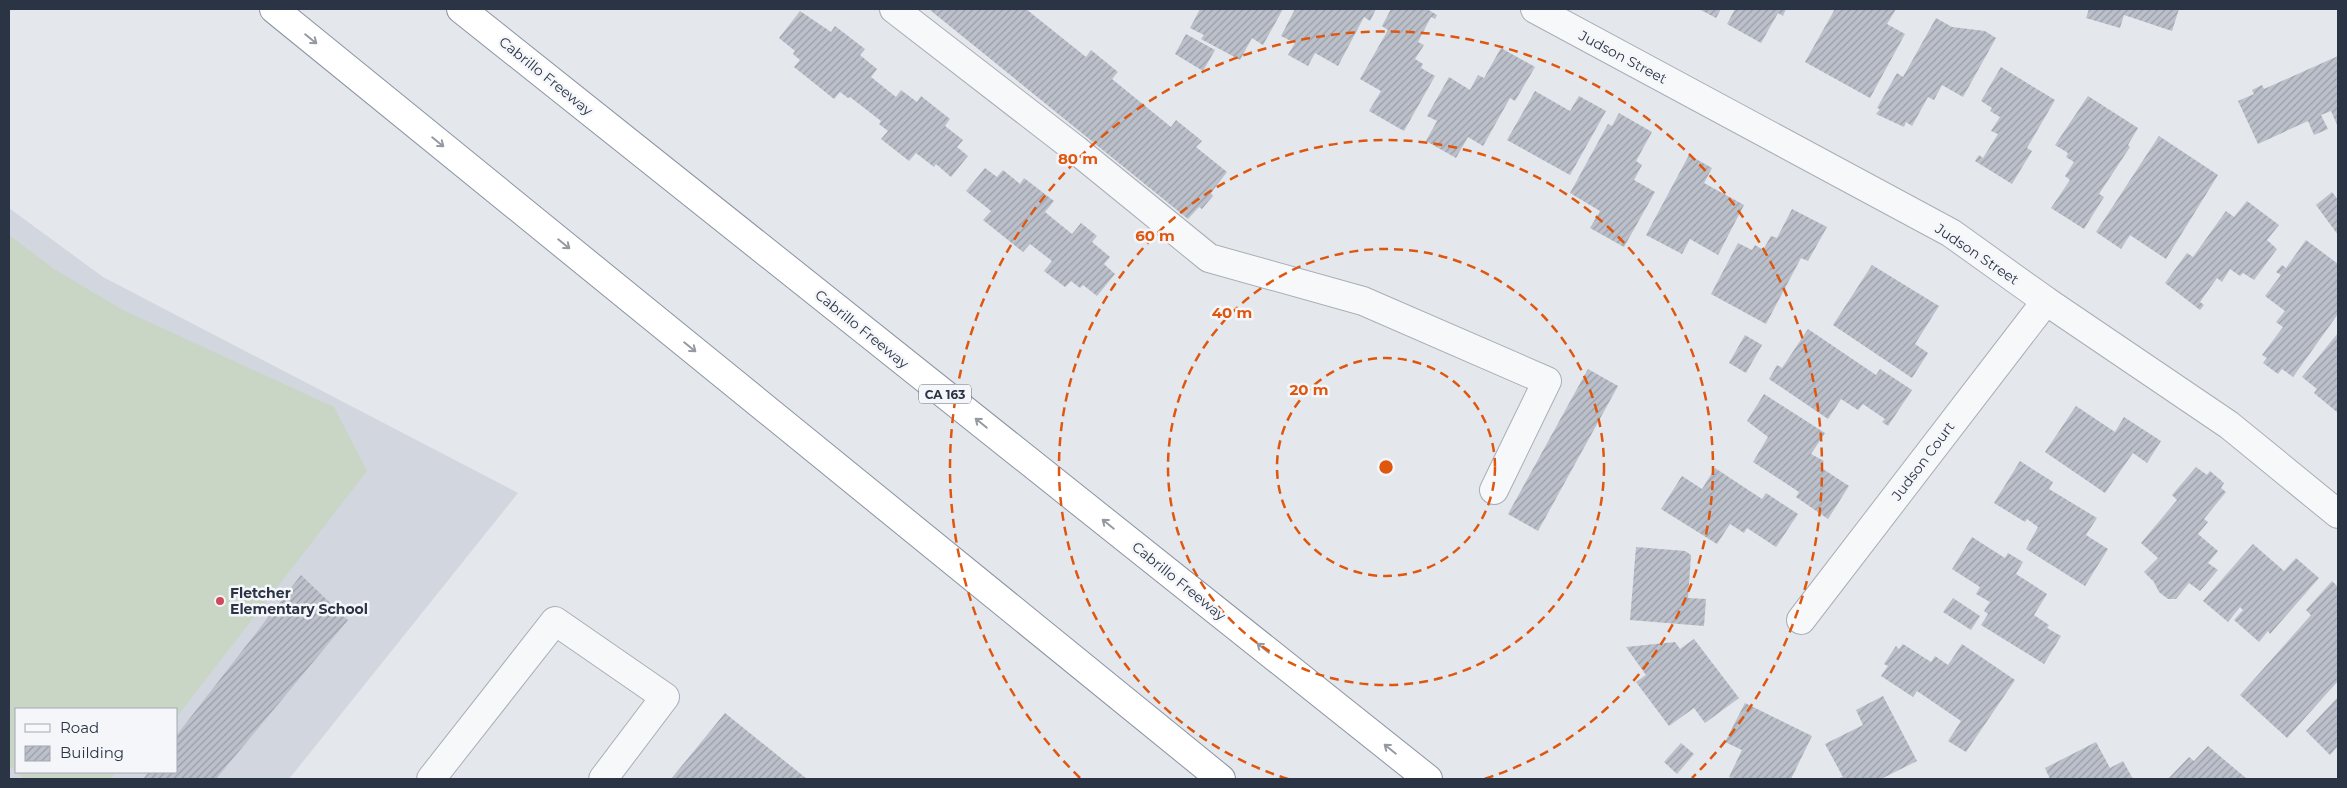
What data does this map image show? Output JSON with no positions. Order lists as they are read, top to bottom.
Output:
{
  "streets": {
    "highway": ["Cabrillo Freeway", "CA 163"],
    "street": ["Judson Street", "Judson Court"]
  },
  "crossings": [
    ["Judson Street", "Judson Court"]
  ],
  "places": ["Fletcher Elementary School"],
  "legend": ["Road", "Building"],
  "rings": [
    "80 m",
    "60 m",
    "40 m",
    "20 m"
  ]
}
